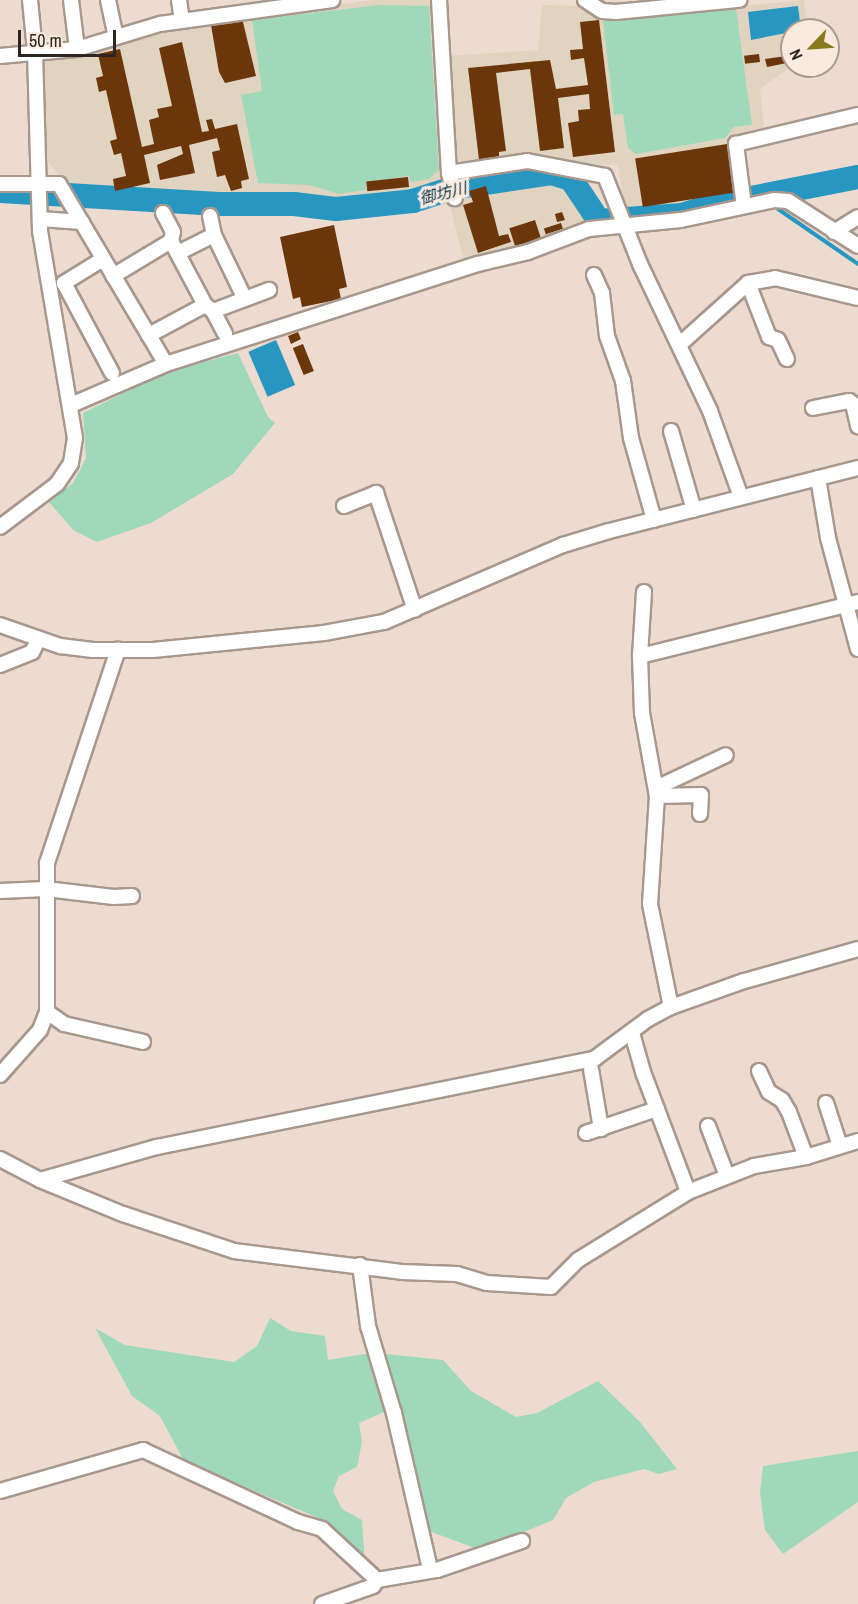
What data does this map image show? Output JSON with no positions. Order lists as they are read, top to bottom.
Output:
{
  "water": ["御坊川"],
  "scale_bar": "50 m",
  "north": "bottom left"
}
